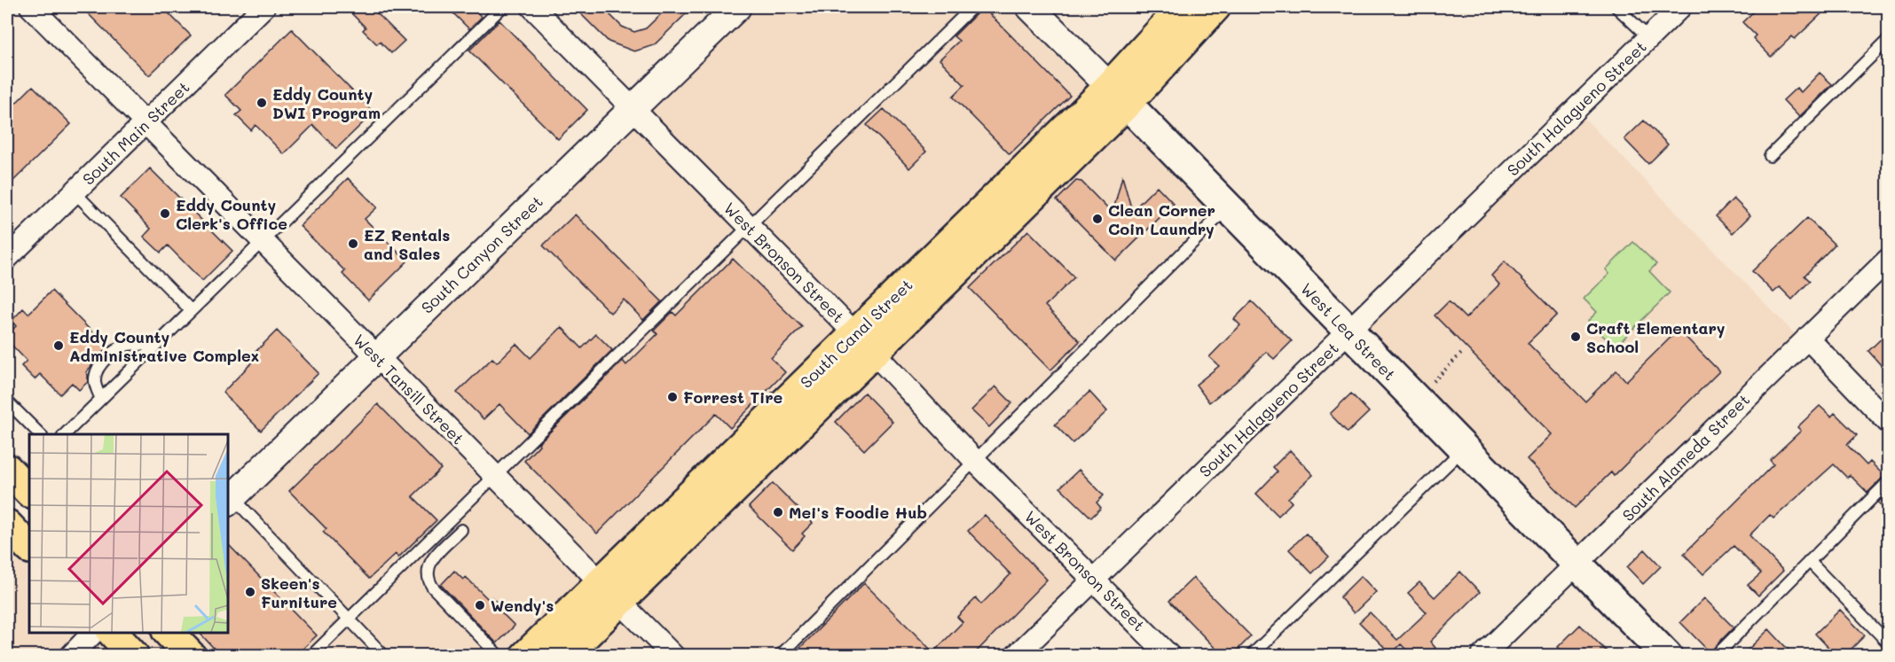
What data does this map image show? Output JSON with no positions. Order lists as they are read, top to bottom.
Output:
{
  "streets": {
    "highway": ["South Canal Street"],
    "main road": ["West Lea Street"],
    "street": [
      "South Halagueno Street",
      "South Main Street",
      "South Canyon Street",
      "West Bronson Street",
      "West Tansill Street",
      "South Alameda Street"
    ]
  },
  "crossings": [
    ["South Halagueno Street", "West Bronson Street"],
    ["South Halagueno Street", "West Lea Street"],
    ["South Main Street", "West Tansill Street"],
    ["South Canyon Street", "West Bronson Street"],
    ["South Canyon Street", "West Tansill Street"],
    ["West Bronson Street", "South Canal Street"],
    ["West Lea Street", "South Canal Street"],
    ["West Lea Street", "South Alameda Street"],
    ["South Canal Street", "West Tansill Street"]
  ],
  "places": [
    "Eddy County DWI Program",
    "Eddy County Clerk's Office",
    "Clean Corner Coin Laundry",
    "EZ Rentals and Sales",
    "Craft Elementary School",
    "Eddy County Administrative Complex",
    "Forrest Tire",
    "Mei's Foodie Hub",
    "Skeen's Furniture",
    "Wendy's"
  ]
}
